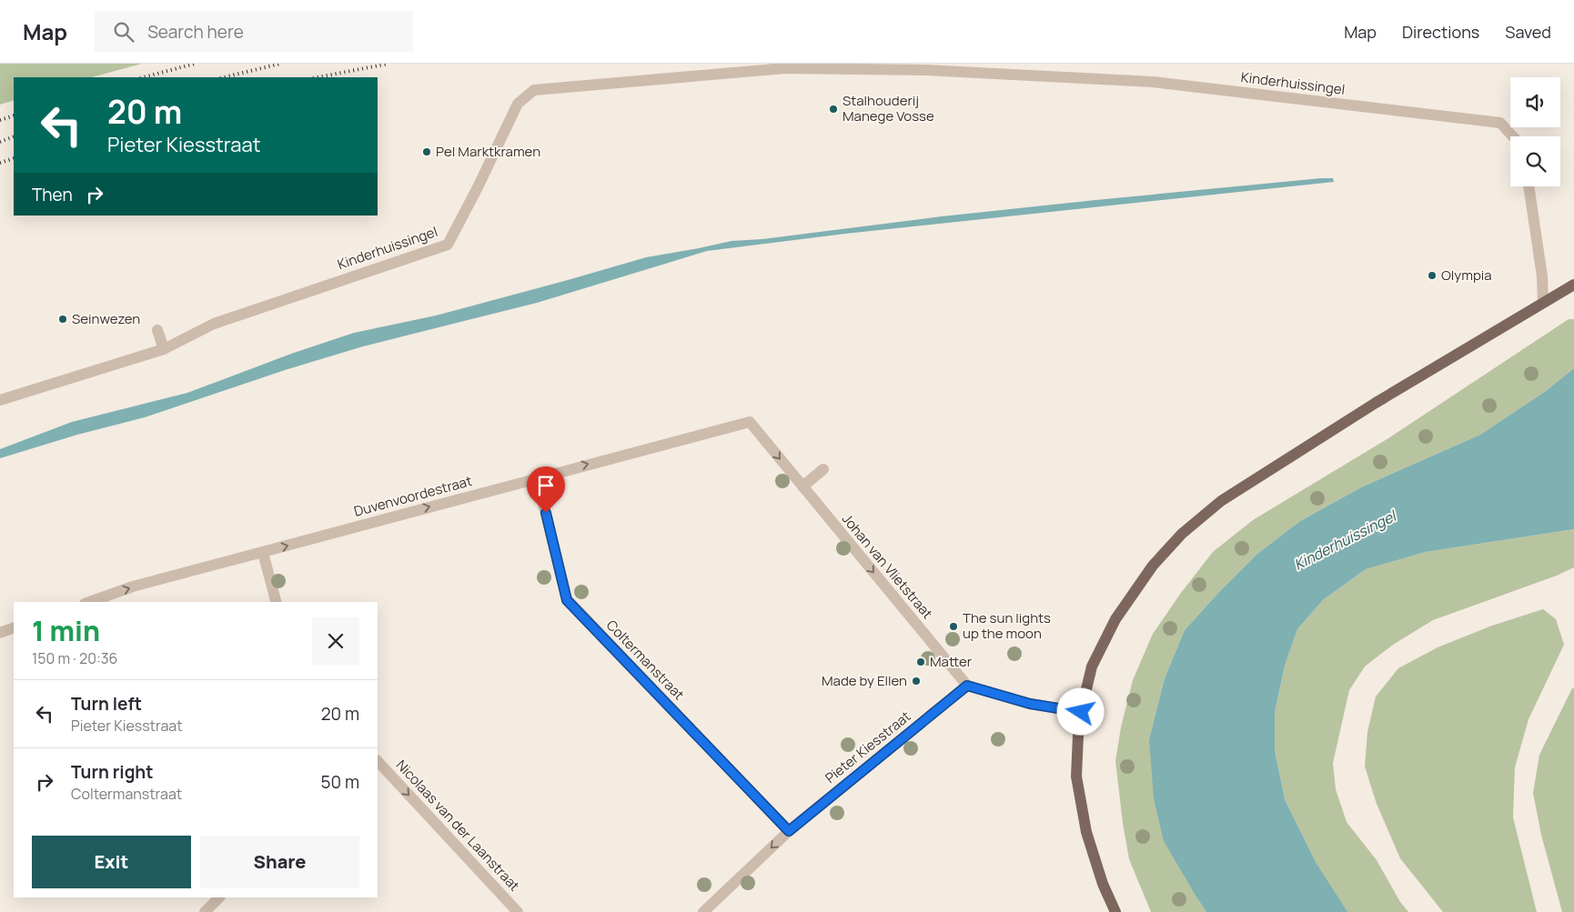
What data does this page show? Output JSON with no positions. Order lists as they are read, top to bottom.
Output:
{
  "streets": {
    "street": [
      "Kinderhuissingel",
      "Duvenvoordestraat",
      "Johan van Vlietstraat",
      "Coltermanstraat",
      "Pieter Kiesstraat",
      "Nicolaas van der Laanstraat"
    ]
  },
  "crossings": [
    ["Duvenvoordestraat", "Johan van Vlietstraat"],
    ["Duvenvoordestraat", "Coltermanstraat"],
    ["Johan van Vlietstraat", "Pieter Kiesstraat"],
    ["Coltermanstraat", "Pieter Kiesstraat"]
  ],
  "one_way": ["Duvenvoordestraat", "Johan van Vlietstraat", "Nicolaas van der Laanstraat"],
  "water": ["Kinderhuissingel"],
  "places": [
    "Stalhouderij Manege Vosse",
    "Pel Marktkramen",
    "Olympia",
    "Seinwezen",
    "The sun lights up the moon",
    "Matter",
    "Made by Ellen"
  ],
  "page": {
    "header": "Map",
    "search": "Search here",
    "nav": ["Map", "Directions", "Saved"],
    "turn": ["20 m", "Pieter Kiesstraat"],
    "then": "Then",
    "heading": ["1 min", "150 m · 20:36"],
    "list": [
      {
        "name": "Turn left",
        "note": "Pieter Kiesstraat",
        "value": "20 m"
      },
      {
        "name": "Turn right",
        "note": "Coltermanstraat",
        "value": "50 m"
      }
    ],
    "buttons": ["Exit", "Share"]
  }
}
